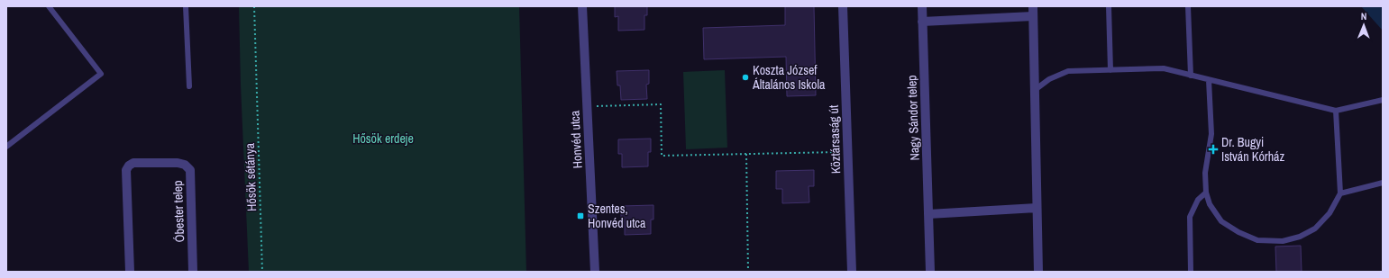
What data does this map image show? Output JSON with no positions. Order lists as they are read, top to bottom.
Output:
{
  "streets": {
    "street": [
      "Nagy Sándor telep",
      "Honvéd utca",
      "Köztársaság út",
      "Óbester telep"
    ],
    "path": ["Hősök sétánya"]
  },
  "parks": ["Hősök erdeje"],
  "places": {
    "other": ["Koszta József Általános Iskola"],
    "health": ["Dr. Bugyi István Kórház"],
    "transit": ["Szentes, Honvéd utca"]
  },
  "north": "top"
}
